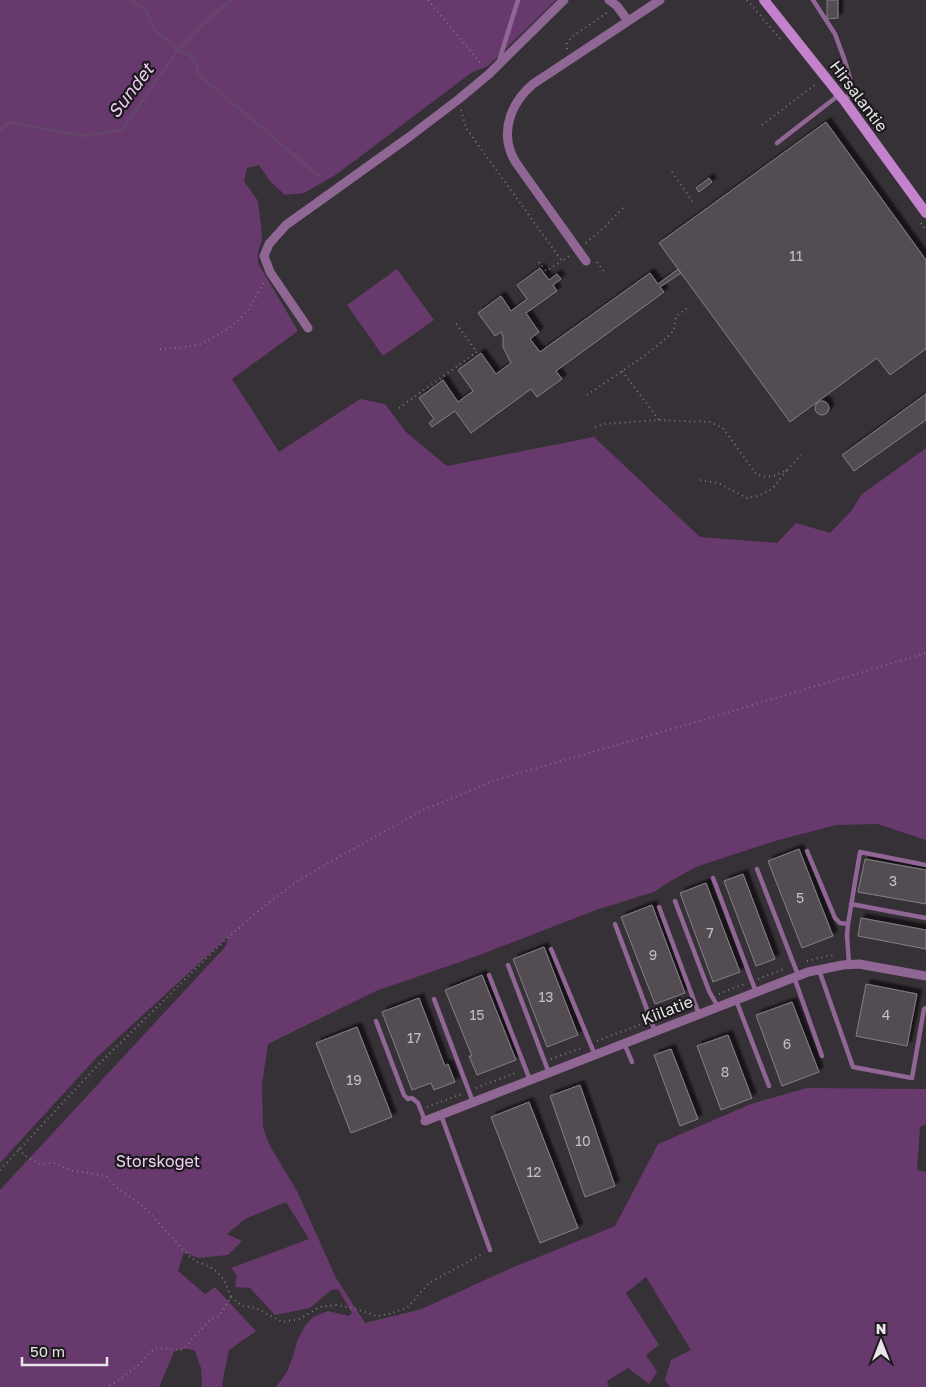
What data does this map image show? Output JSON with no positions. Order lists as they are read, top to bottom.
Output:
{
  "streets": {
    "street": ["Hirsalantie", "Kiilatie"]
  },
  "water": ["Sundet"],
  "parks": ["Storskoget"],
  "house_numbers": [
    "11",
    "3",
    "5",
    "7",
    "9",
    "13",
    "15",
    "4",
    "17",
    "6",
    "8",
    "19",
    "10",
    "12"
  ],
  "scale_bar": "50 m",
  "north": "top"
}
